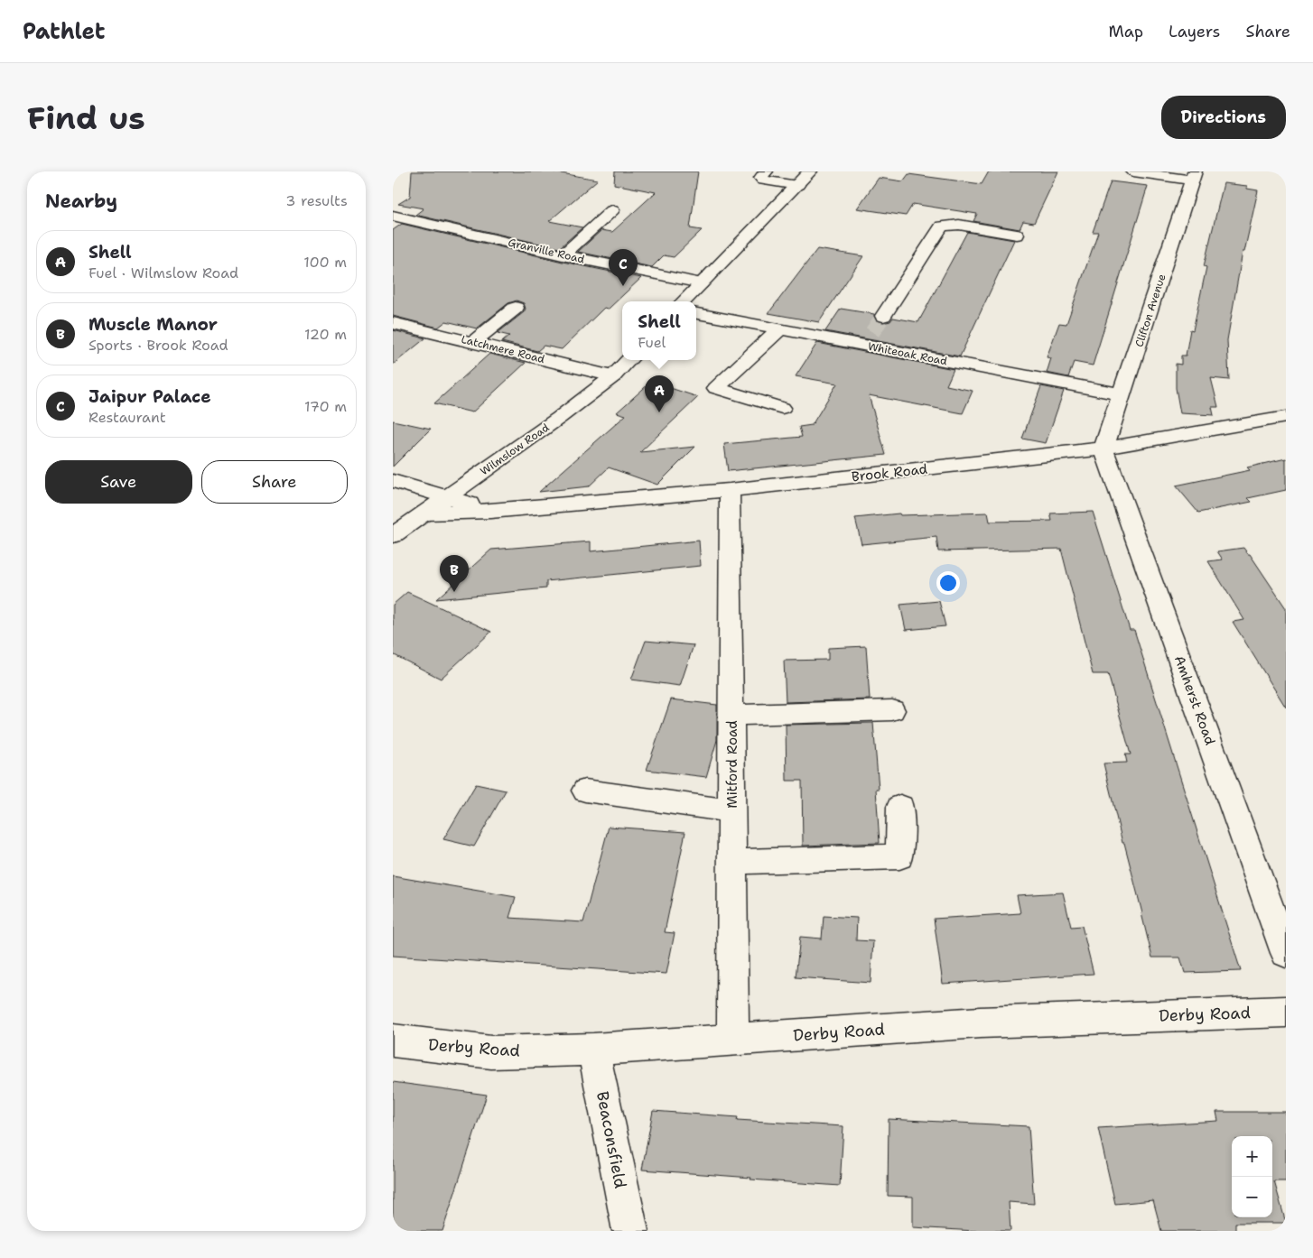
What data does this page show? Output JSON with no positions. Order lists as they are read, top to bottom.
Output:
{
  "streets": {
    "street": [
      "Granville Road",
      "Clifton Avenue",
      "Latchmere Road",
      "Whiteoak Road",
      "Wilmslow Road",
      "Brook Road",
      "Amherst Road",
      "Mitford Road",
      "Derby Road",
      "Beaconsfield"
    ]
  },
  "crossings": [
    ["Clifton Avenue", "Whiteoak Road"],
    ["Clifton Avenue", "Brook Road"],
    ["Clifton Avenue", "Amherst Road"],
    ["Latchmere Road", "Wilmslow Road"],
    ["Wilmslow Road", "Brook Road"],
    ["Brook Road", "Amherst Road"],
    ["Brook Road", "Mitford Road"],
    ["Mitford Road", "Derby Road"],
    ["Derby Road", "Beaconsfield"]
  ],
  "page": {
    "header": "Pathlet",
    "nav": ["Map", "Layers", "Share"],
    "buttons": [
      "Directions",
      ["Save", "Share"]
    ],
    "title": "Find us",
    "heading": ["Nearby", "3 results"],
    "list": [
      {
        "mark": "A",
        "name": "Shell",
        "note": "Fuel · Wilmslow Road",
        "value": "100 m"
      },
      {
        "mark": "B",
        "name": "Muscle Manor",
        "note": "Sports · Brook Road",
        "value": "120 m"
      },
      {
        "mark": "C",
        "name": "Jaipur Palace",
        "note": "Restaurant",
        "value": "170 m"
      }
    ],
    "pins": ["C", "A", "B"],
    "popup": ["Shell", "Fuel"],
    "map_buttons": ["+", "−"]
  }
}
